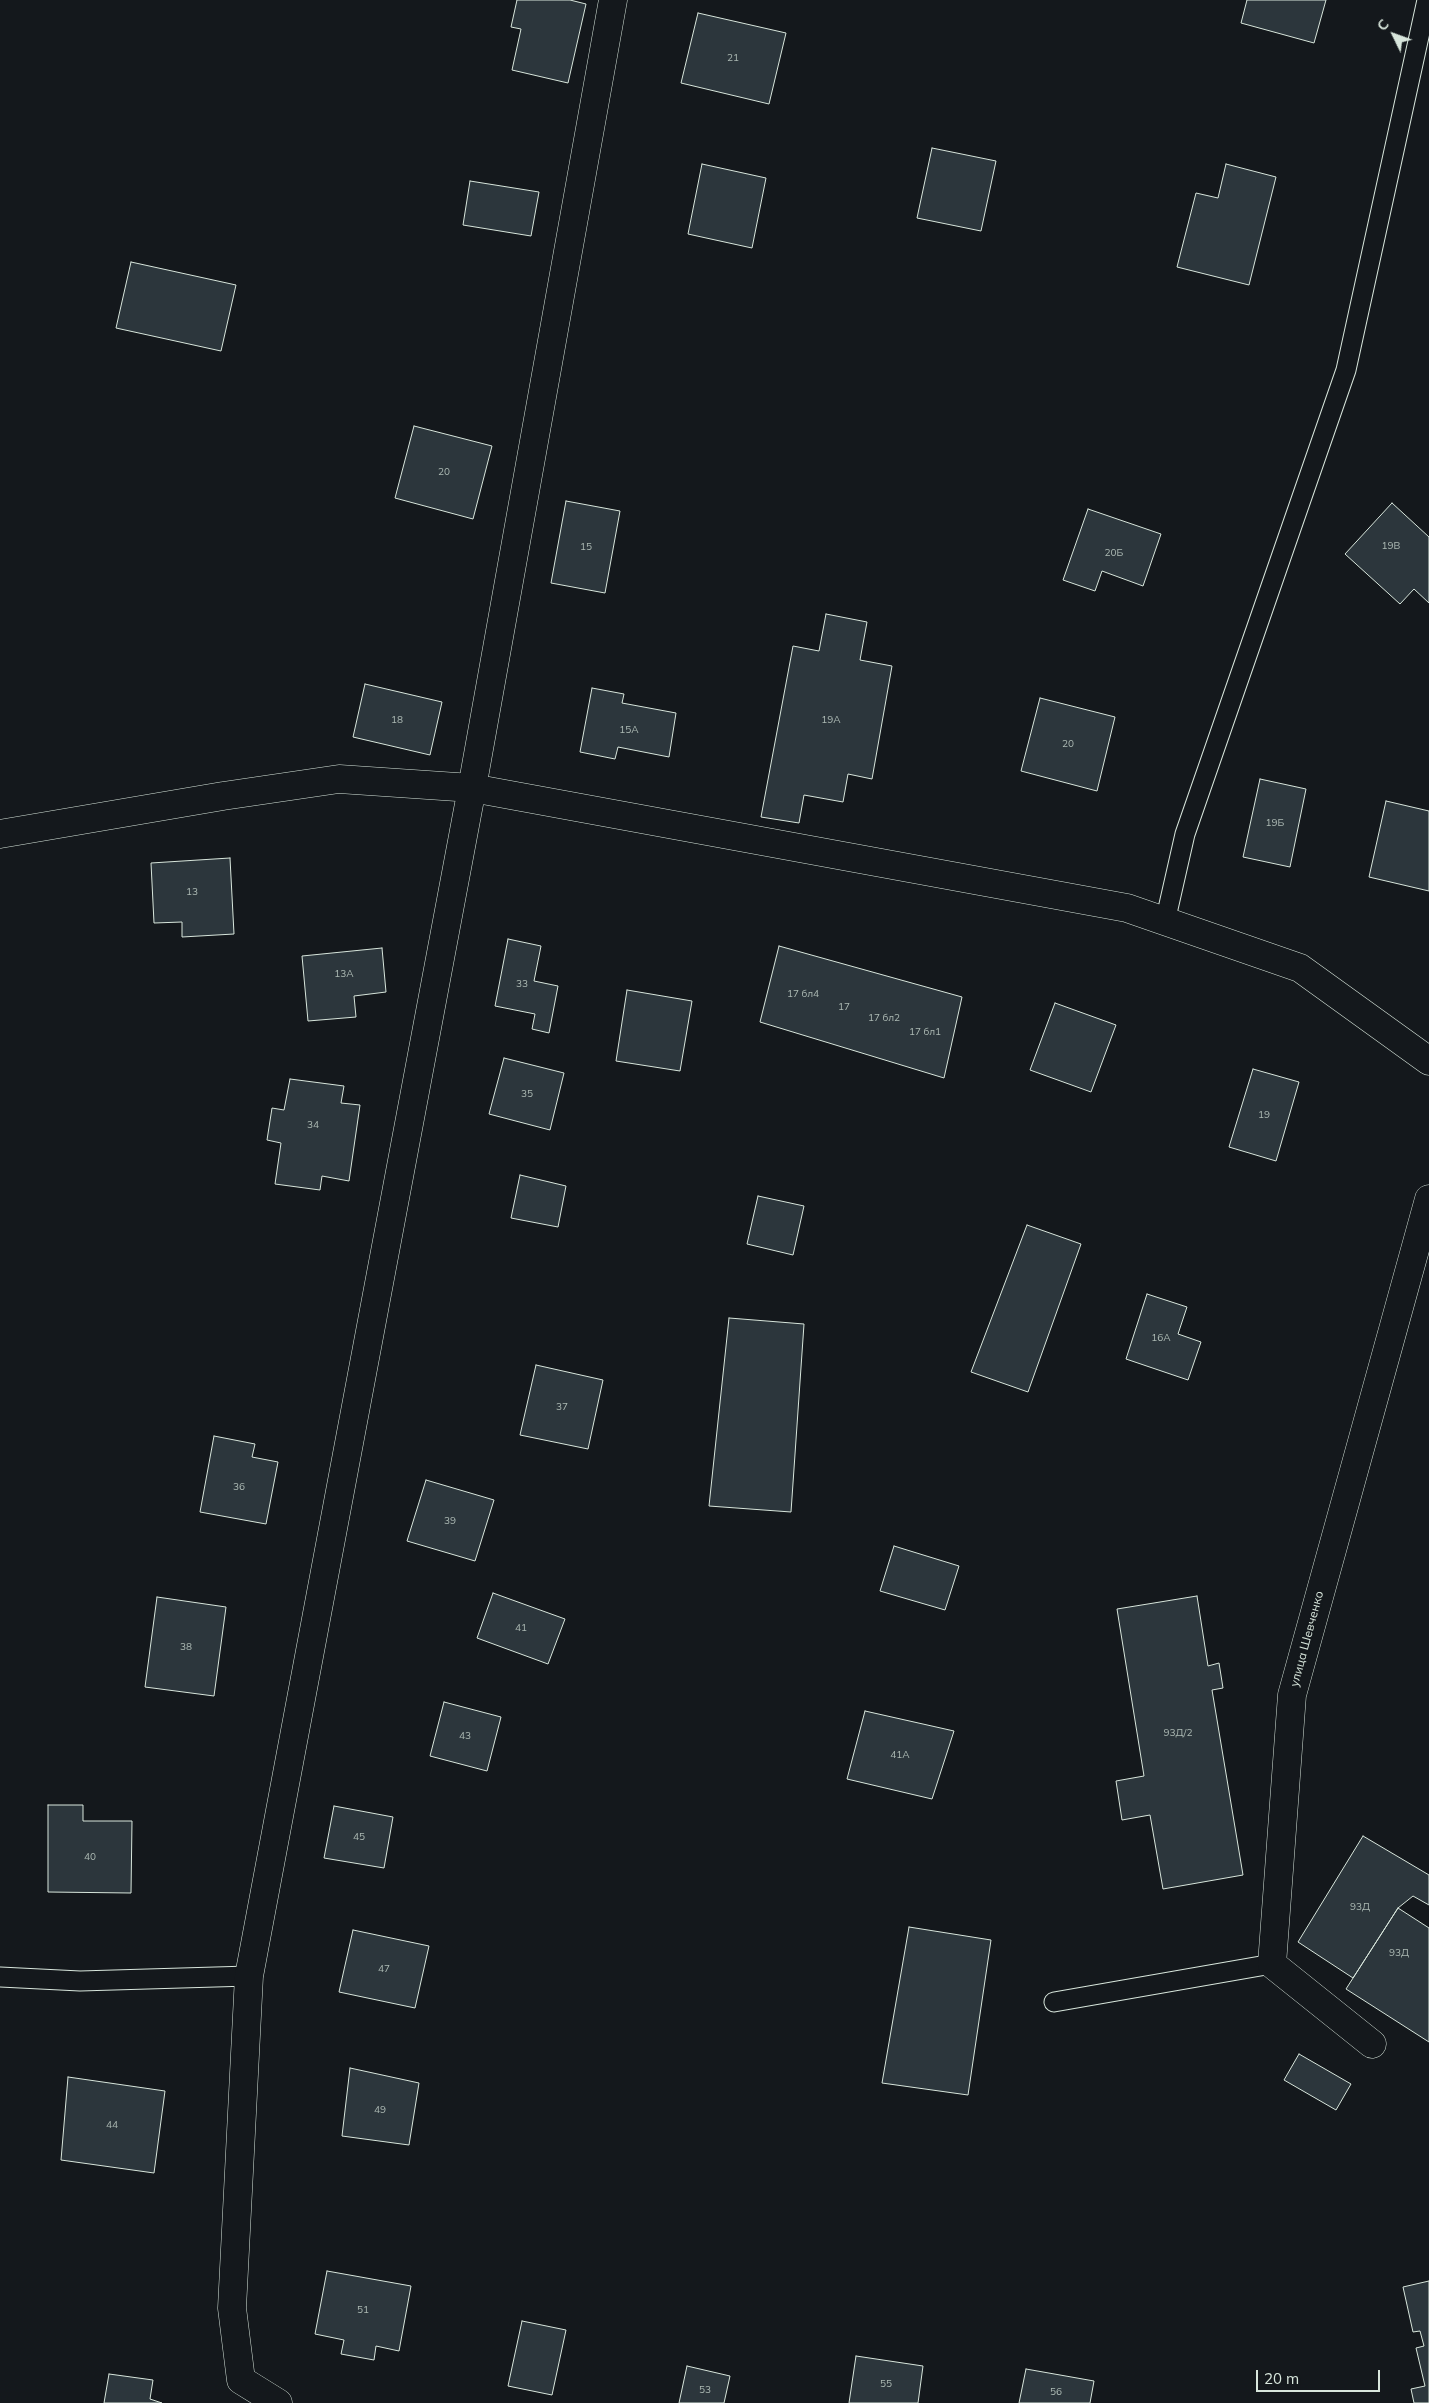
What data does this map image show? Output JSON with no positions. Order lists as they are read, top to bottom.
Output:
{
  "streets": {
    "street": ["улица Шевченко"]
  },
  "house_numbers": [
    "21",
    "20",
    "19В",
    "15",
    "20Б",
    "18",
    "19А",
    "15А",
    "20",
    "19Б",
    "13",
    "13А",
    "33",
    "17 бл4",
    "17",
    "17 бл2",
    "17 бл1",
    "35",
    "19",
    "34",
    "16А",
    "37",
    "36",
    "39",
    "41",
    "38",
    "93Д/2",
    "43",
    "41А",
    "45",
    "40",
    "93Д",
    "93Д",
    "47",
    "49",
    "44",
    "51",
    "55",
    "53",
    "56"
  ],
  "scale_bar": "20 m",
  "north": "top left"
}
